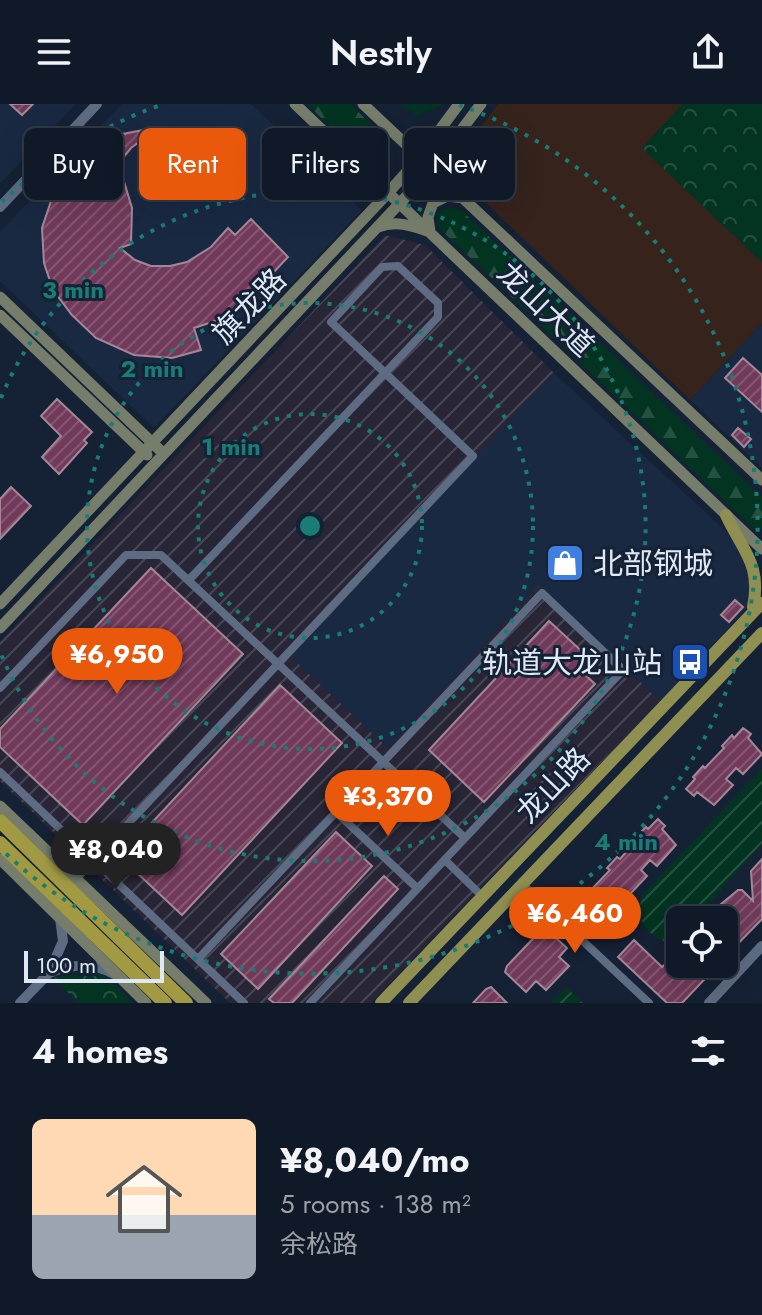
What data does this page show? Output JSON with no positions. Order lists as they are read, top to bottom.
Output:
{
  "streets": {
    "main road": ["旗龙路", "龙山大道", "龙山路"]
  },
  "crossings": [
    ["旗龙路", "龙山大道"]
  ],
  "places": {
    "shop": ["北部钢城"],
    "bus stop": ["轨道大龙山站"]
  },
  "scale_bar": "100 m",
  "page": {
    "header": "Nestly",
    "chip": [
      "Buy",
      "Rent",
      "Filters",
      "New"
    ],
    "price": [
      "¥6,950",
      "¥3,370",
      "¥8,040",
      "¥6,460"
    ],
    "scale": "100 m",
    "heading": "4 homes",
    "list": [
      {
        "name": "¥8,040/mo",
        "note": "5 rooms · 138 m² · 余松路"
      }
    ]
  },
  "rings": [
    "3 min",
    "2 min",
    "1 min",
    "4 min"
  ]
}
